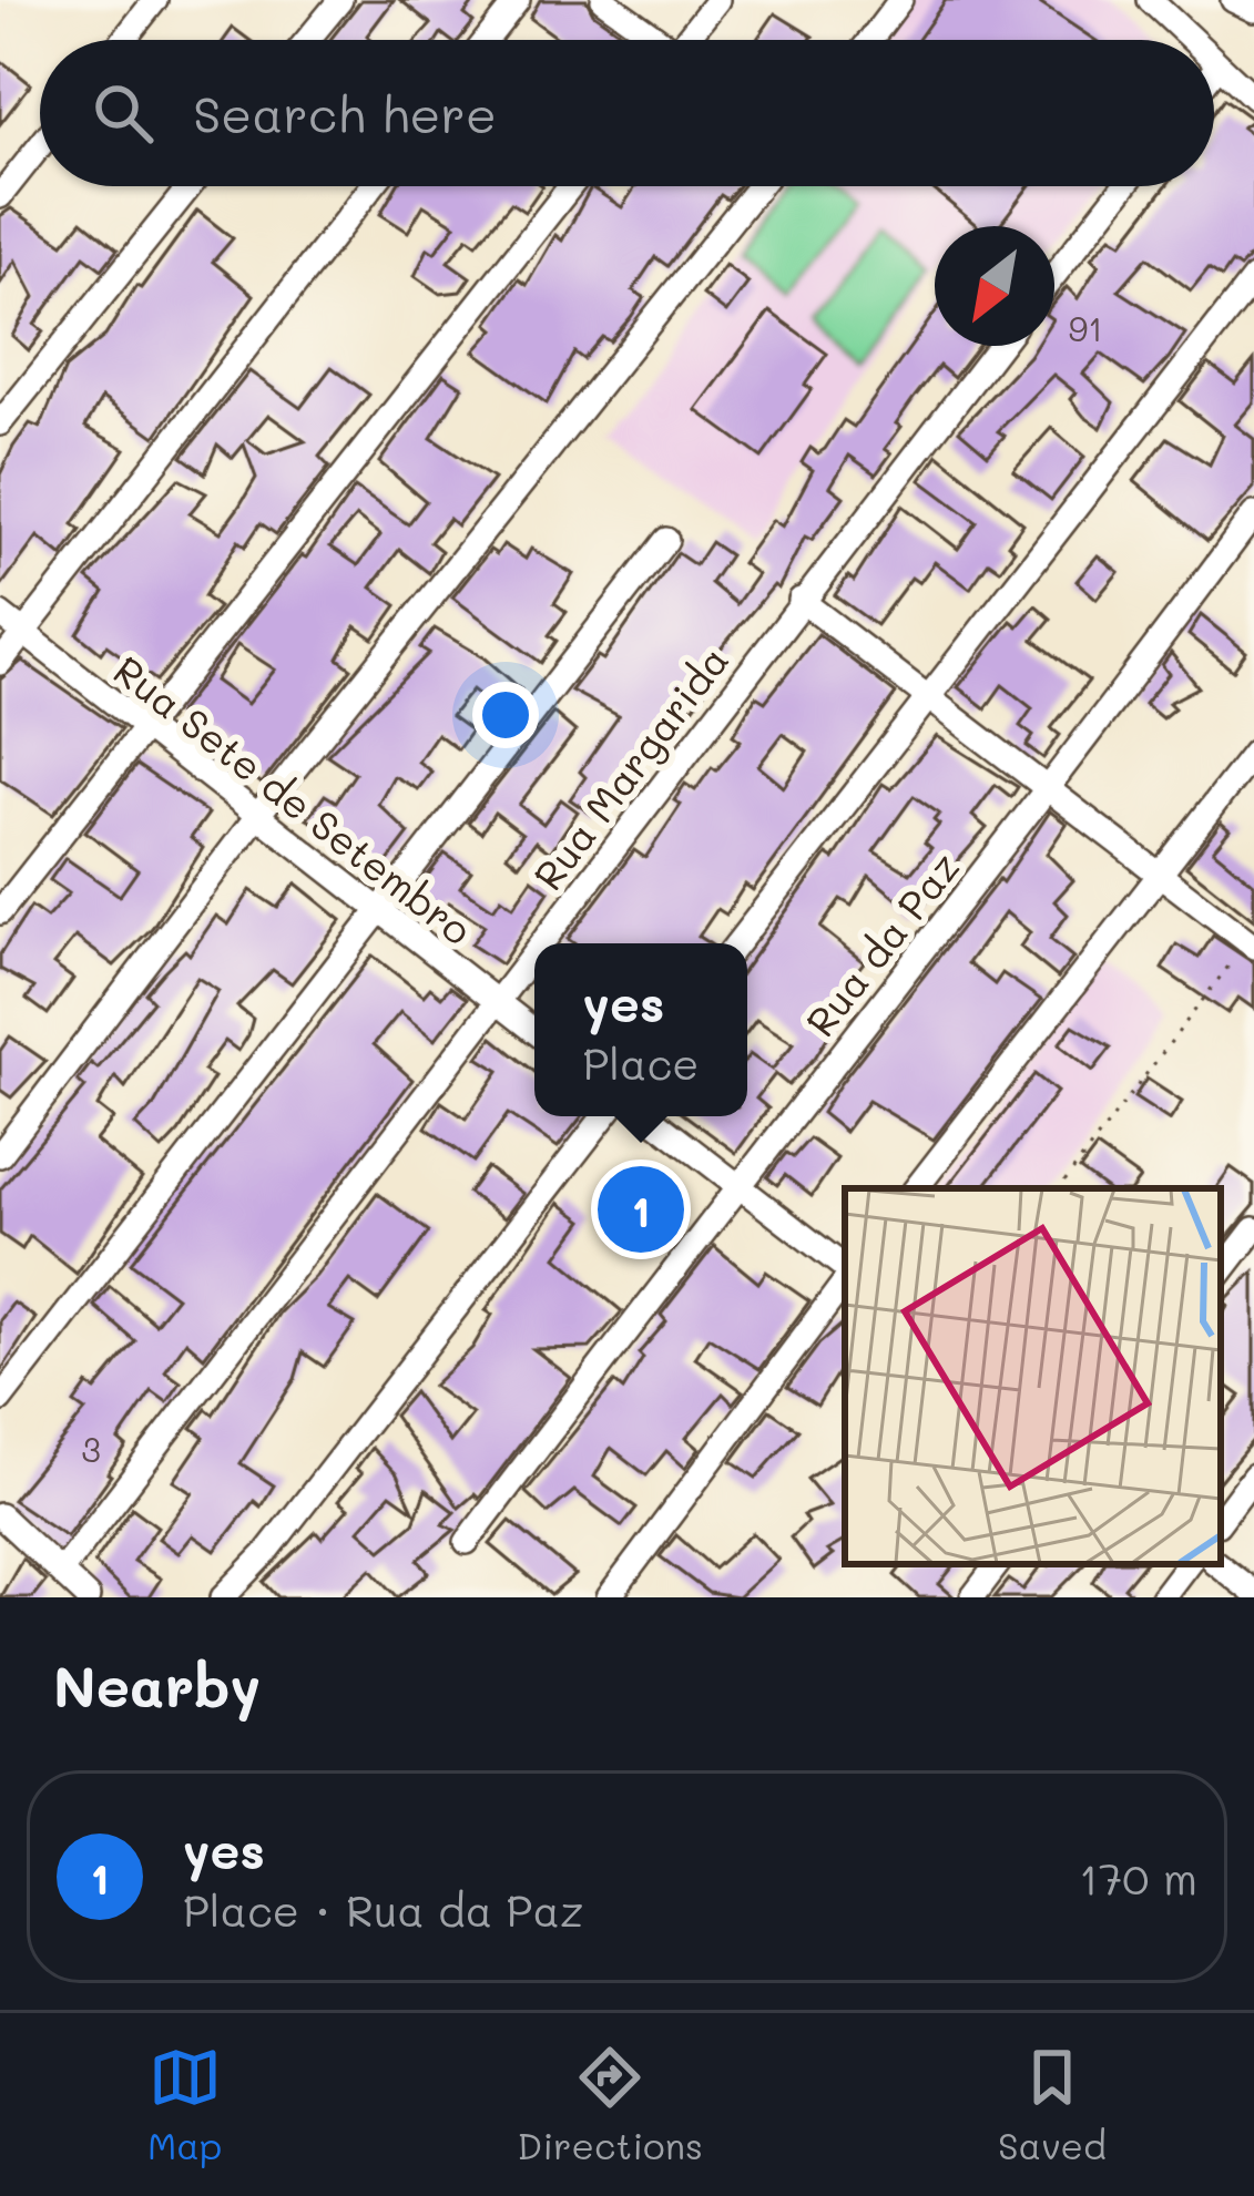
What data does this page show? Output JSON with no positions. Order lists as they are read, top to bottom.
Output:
{
  "streets": {
    "street": ["Rua Margarida", "Rua Sete de Setembro", "Rua da Paz"]
  },
  "crossings": [
    ["Rua Margarida", "Rua Sete de Setembro"]
  ],
  "house_numbers": ["91", "3"],
  "north": "bottom left",
  "page": {
    "search": "Search here",
    "popup": ["yes", "Place"],
    "pins": "1",
    "heading": "Nearby",
    "list": [
      {
        "mark": "1",
        "name": "yes",
        "note": "Place · Rua da Paz",
        "value": "170 m"
      }
    ],
    "nav": ["Map", "Directions", "Saved"]
  }
}
